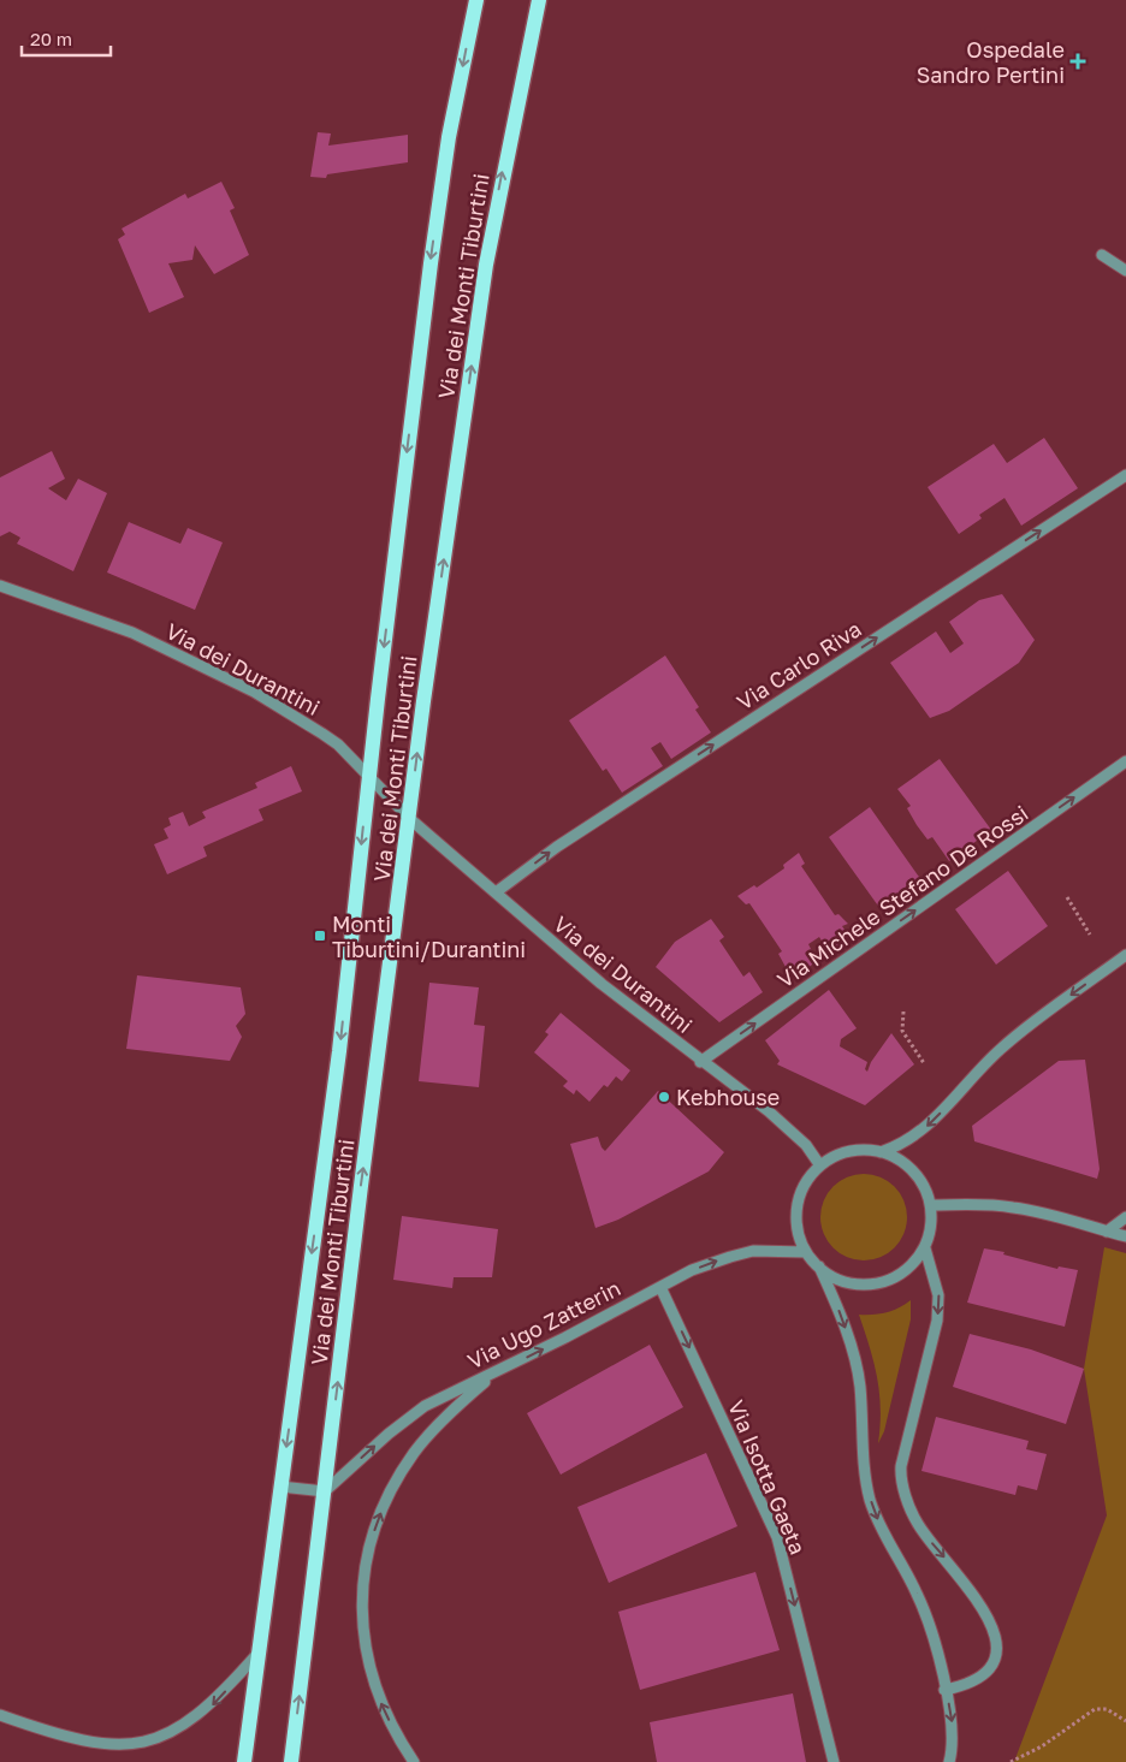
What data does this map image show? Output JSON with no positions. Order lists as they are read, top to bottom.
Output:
{
  "streets": {
    "main road": ["Via dei Monti Tiburtini"],
    "street": [
      "Via Carlo Riva",
      "Via dei Durantini",
      "Via Michele Stefano De Rossi",
      "Via Ugo Zatterin",
      "Via Isotta Gaeta"
    ]
  },
  "crossings": [
    ["Via dei Monti Tiburtini", "Via dei Durantini"],
    ["Via dei Monti Tiburtini", "Via Ugo Zatterin"],
    ["Via Carlo Riva", "Via dei Durantini"],
    ["Via dei Durantini", "Via Michele Stefano De Rossi"],
    ["Via dei Durantini", "Via Ugo Zatterin"],
    ["Via Ugo Zatterin", "Via Isotta Gaeta"]
  ],
  "one_way": [
    "Via Carlo Riva",
    "Via Michele Stefano De Rossi",
    "Via Ugo Zatterin",
    "Via Isotta Gaeta"
  ],
  "places": {
    "health": ["Ospedale Sandro Pertini"],
    "transit": ["Monti Tiburtini/Durantini"],
    "other": ["Kebhouse"]
  },
  "scale_bar": "20 m"
}
